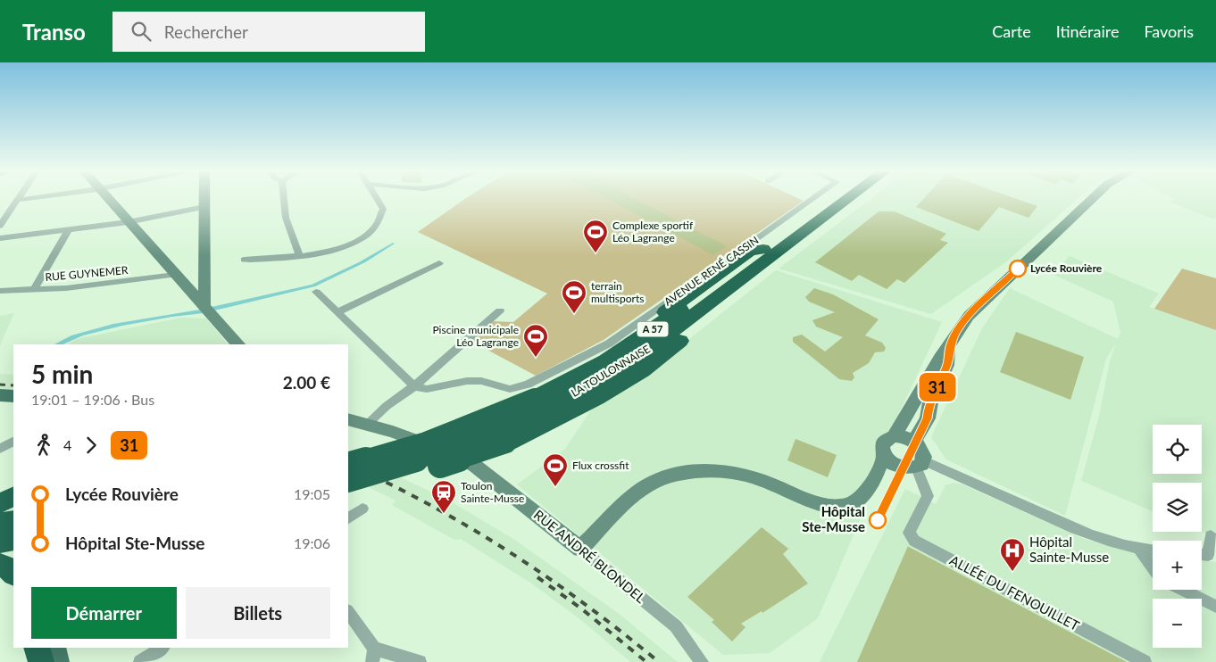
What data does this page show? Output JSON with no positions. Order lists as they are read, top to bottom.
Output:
{
  "streets": {
    "highway": ["A 57", "LA TOULONNAISE"],
    "main road": ["RUE ANDRÉ BLONDEL"],
    "street": ["AVENUE RENÉ CASSIN", "RUE GUYNEMER", "ALLÉE DU FENOUILLET"]
  },
  "places": {
    "sports": [
      "Complexe sportif Léo Lagrange",
      "terrain multisports",
      "Piscine municipale Léo Lagrange",
      "Flux crossfit"
    ],
    "other": ["Lycée Rouvière", "Hôpital Ste-Musse"],
    "station": ["Toulon Sainte-Musse"],
    "hospital": ["Hôpital Sainte-Musse"]
  },
  "lines": ["bus line 31"],
  "page": {
    "header": "Transo",
    "search": "Rechercher",
    "nav": ["Carte", "Itinéraire", "Favoris"],
    "on_map": "31",
    "heading": ["5 min", "19:01 – 19:06 · Bus", "2.00 €"],
    "legs": ["4", "31"],
    "map_buttons": ["+", "−"],
    "list": [
      {
        "name": "Lycée Rouvière",
        "value": "19:05"
      },
      {
        "name": "Hôpital Ste-Musse",
        "value": "19:06"
      }
    ],
    "buttons": ["Démarrer", "Billets"]
  }
}
